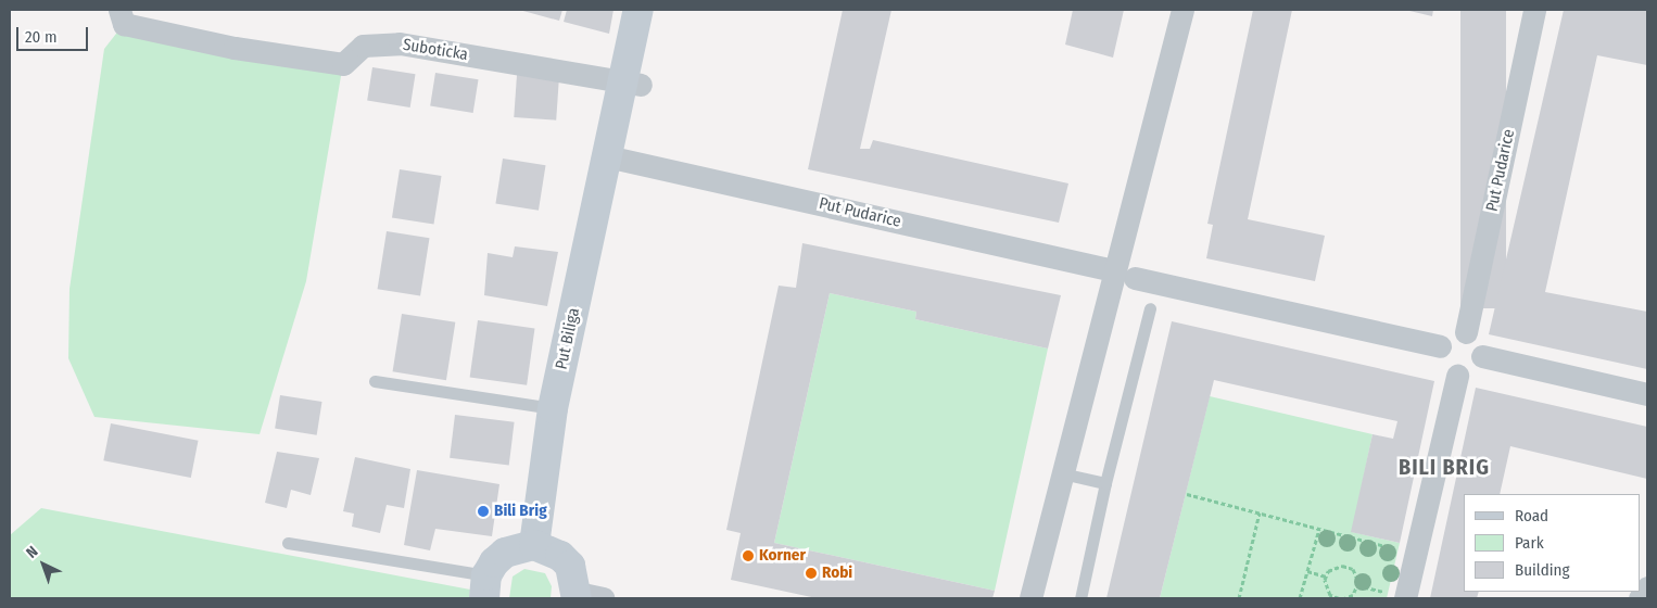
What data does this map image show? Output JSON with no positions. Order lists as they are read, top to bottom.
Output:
{
  "streets": {
    "street": ["Suboticka", "Put Pudarice", "Put Biliga"]
  },
  "crossings": [
    ["Suboticka", "Put Biliga"],
    ["Put Pudarice", "Put Biliga"]
  ],
  "districts": ["BILI BRIG"],
  "places": ["Bili Brig", "Korner", "Robi"],
  "legend": ["Road", "Park", "Building"],
  "scale_bar": "20 m",
  "north": "top left"
}
